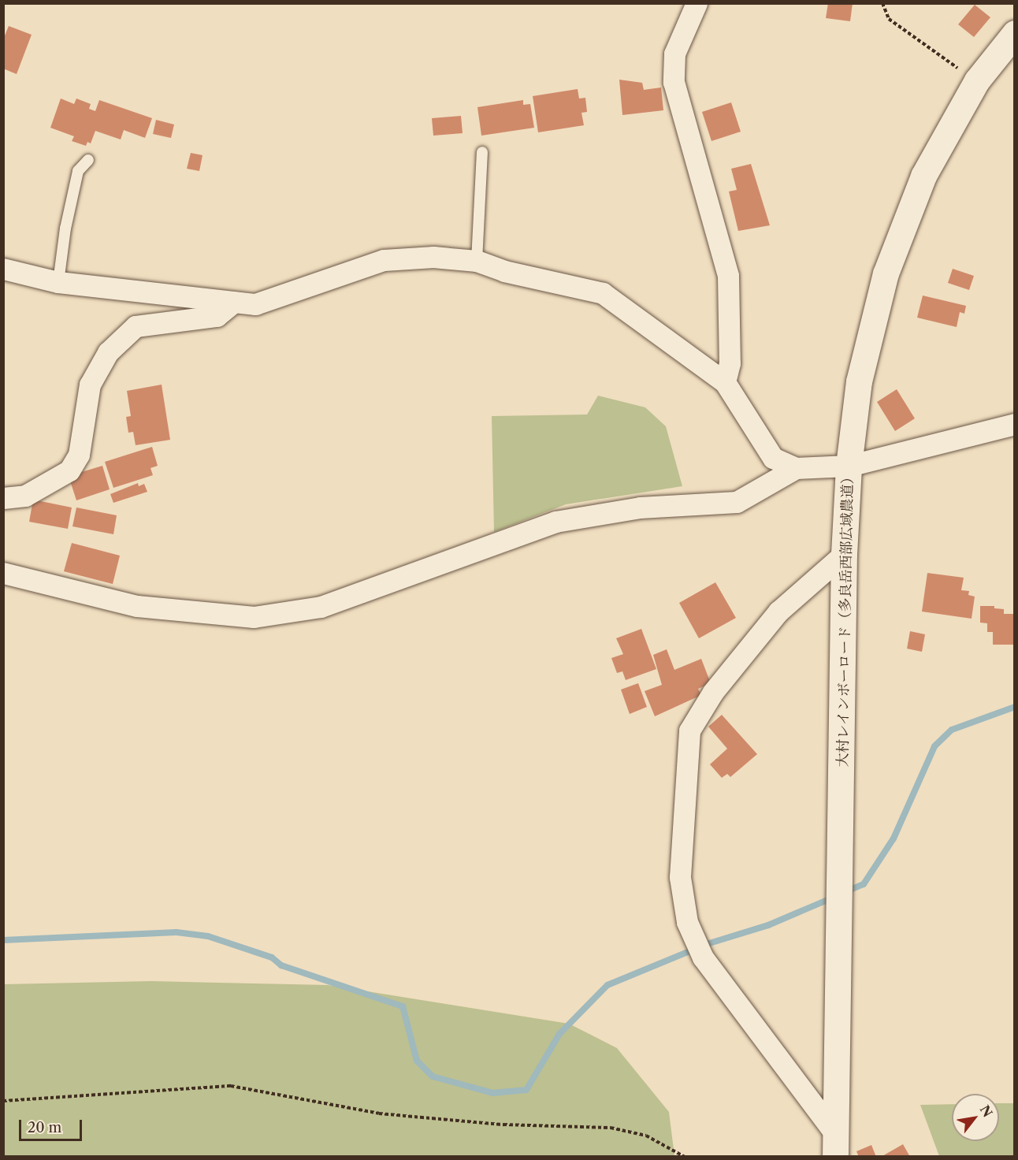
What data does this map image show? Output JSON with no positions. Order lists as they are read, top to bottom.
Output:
{
  "streets": {
    "street": ["大村レインボーロード（多良岳西部広域農道）"]
  },
  "scale_bar": "20 m",
  "north": "top right"
}
